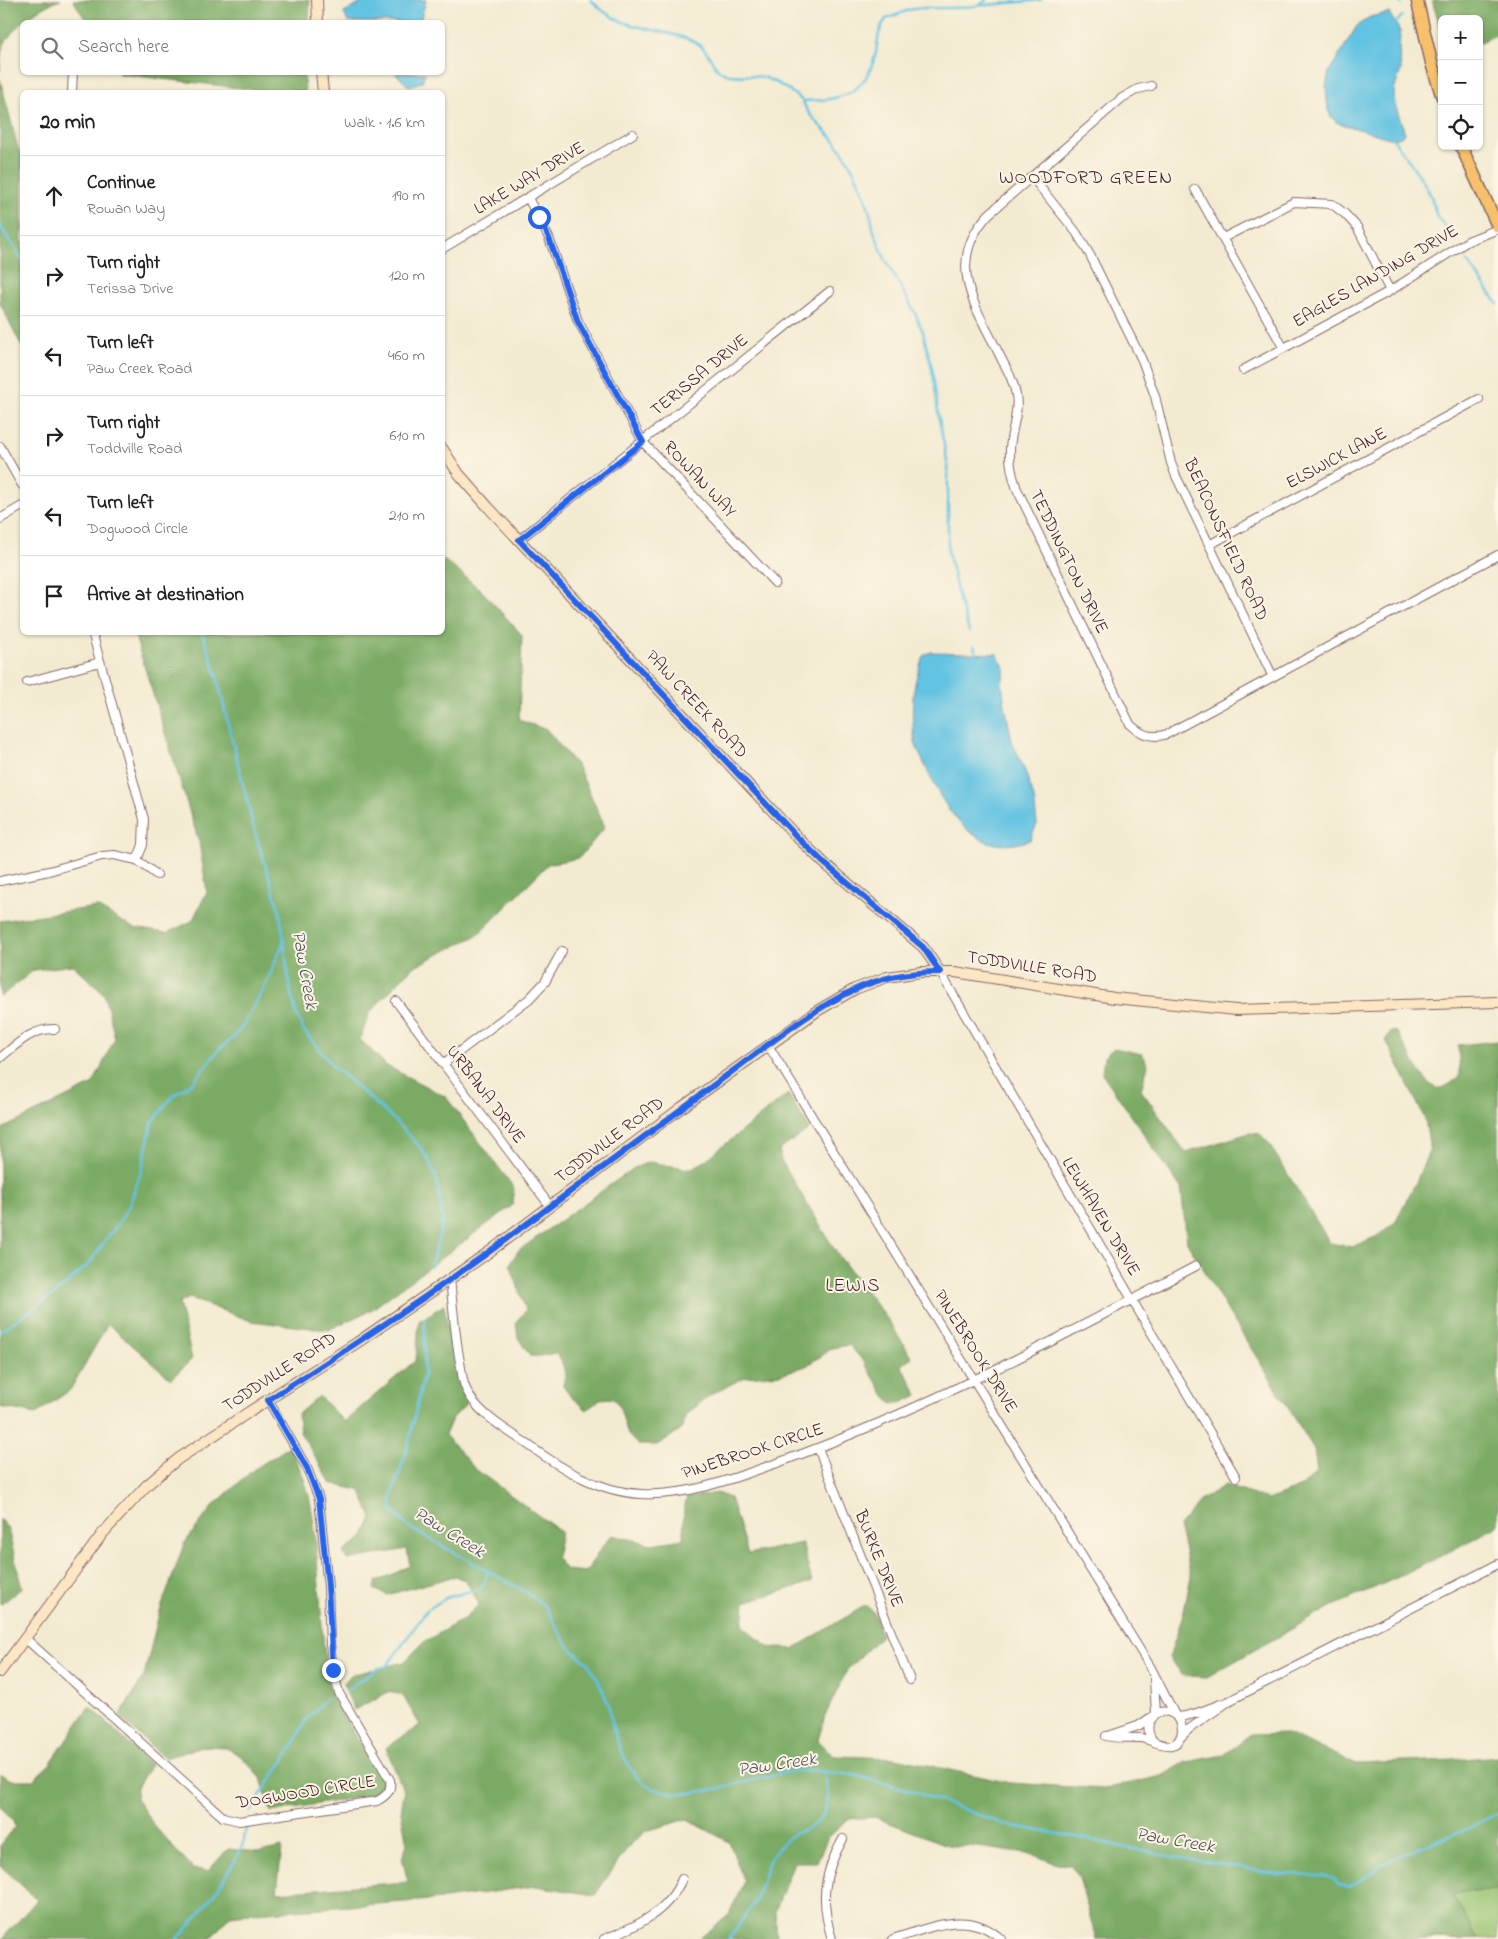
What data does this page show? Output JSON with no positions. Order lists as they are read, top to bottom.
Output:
{
  "streets": {
    "street": [
      "LAKE WAY DRIVE",
      "EAGLES LANDING DRIVE",
      "TERISSA DRIVE",
      "ELSWICK LANE",
      "ROWAN WAY",
      "BEACONSFIELD ROAD",
      "TEDDINGTON DRIVE",
      "PAW CREEK ROAD",
      "TODDVILLE ROAD",
      "URBANA DRIVE",
      "LEWHAVEN DRIVE",
      "PINEBROOK DRIVE",
      "PINEBROOK CIRCLE",
      "BURKE DRIVE",
      "DOGWOOD CIRCLE"
    ]
  },
  "crossings": [
    ["LAKE WAY DRIVE", "ROWAN WAY"],
    ["TERISSA DRIVE", "ROWAN WAY"],
    ["TERISSA DRIVE", "PAW CREEK ROAD"],
    ["ELSWICK LANE", "BEACONSFIELD ROAD"],
    ["BEACONSFIELD ROAD", "TEDDINGTON DRIVE"],
    ["PAW CREEK ROAD", "TODDVILLE ROAD"],
    ["PAW CREEK ROAD", "LEWHAVEN DRIVE"],
    ["TODDVILLE ROAD", "URBANA DRIVE"],
    ["TODDVILLE ROAD", "LEWHAVEN DRIVE"],
    ["TODDVILLE ROAD", "PINEBROOK DRIVE"],
    ["TODDVILLE ROAD", "PINEBROOK CIRCLE"],
    ["TODDVILLE ROAD", "DOGWOOD CIRCLE"],
    ["LEWHAVEN DRIVE", "PINEBROOK CIRCLE"],
    ["PINEBROOK DRIVE", "PINEBROOK CIRCLE"],
    ["PINEBROOK CIRCLE", "BURKE DRIVE"]
  ],
  "districts": ["WOODFORD GREEN", "LEWIS"],
  "water": ["Paw Creek"],
  "page": {
    "map_buttons": ["+", "−"],
    "search": "Search here",
    "heading": ["20 min", "Walk · 1.6 km"],
    "list": [
      ["Continue", "Rowan Way", "190 m"],
      ["Turn right", "Terissa Drive", "120 m"],
      ["Turn left", "Paw Creek Road", "460 m"],
      ["Turn right", "Toddville Road", "610 m"],
      ["Turn left", "Dogwood Circle", "210 m"],
      "Arrive at destination"
    ]
  }
}
